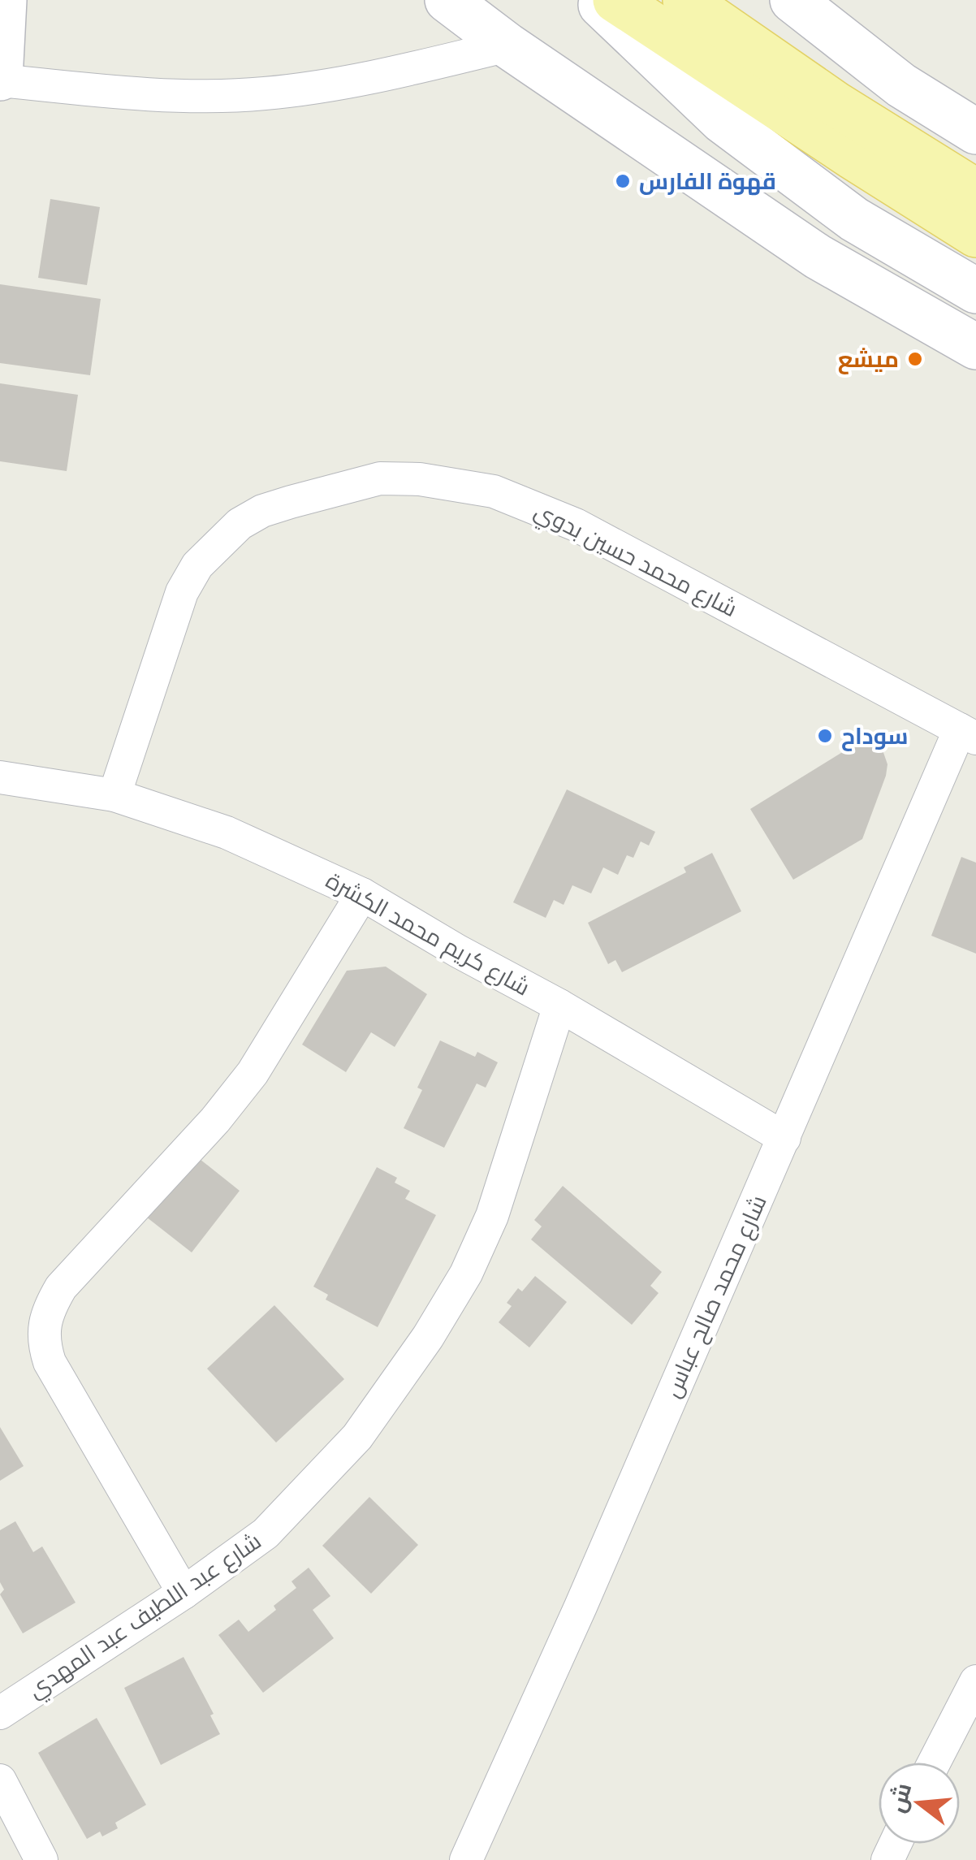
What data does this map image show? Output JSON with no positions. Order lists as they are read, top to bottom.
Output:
{
  "streets": {
    "street": [
      "شارع محمد حسين بدوي",
      "شارع كريم محمد الكشرة",
      "شارع محمد صالح عباس",
      "شارع عبد اللطيف عبد المهدي"
    ]
  },
  "crossings": [
    ["شارع محمد حسين بدوي", "شارع كريم محمد الكشرة"],
    ["شارع محمد حسين بدوي", "شارع محمد صالح عباس"],
    ["شارع كريم محمد الكشرة", "شارع محمد صالح عباس"],
    ["شارع كريم محمد الكشرة", "شارع عبد اللطيف عبد المهدي"]
  ],
  "places": ["قهوة الفارس", "ميشع", "سوداح"],
  "north": "left"
}
